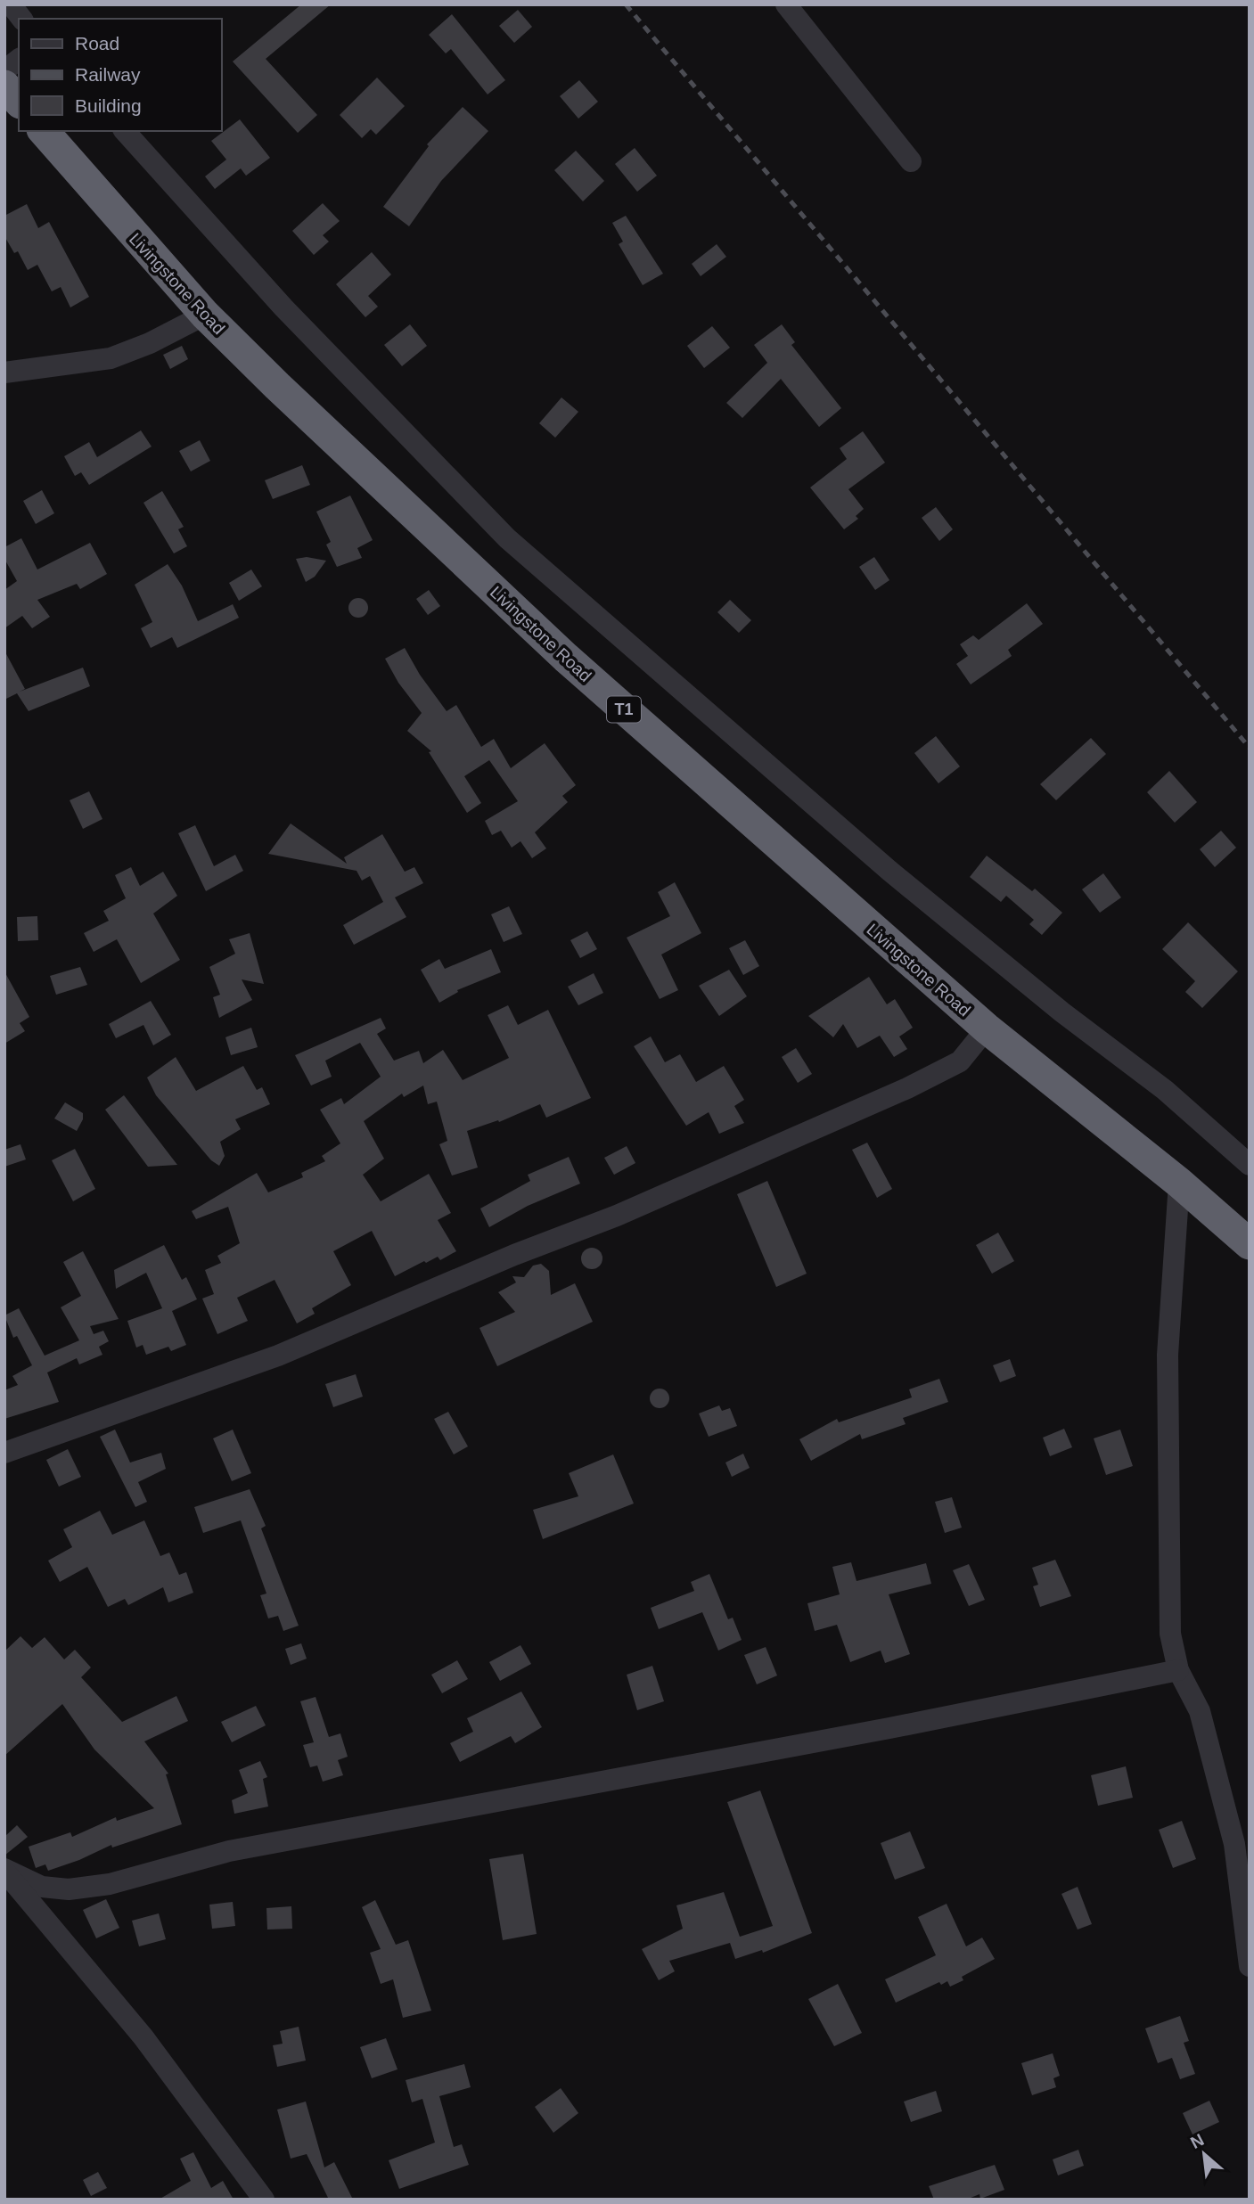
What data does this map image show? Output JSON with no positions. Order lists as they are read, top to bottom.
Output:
{
  "streets": {
    "highway": ["Livingstone Road", "T1"]
  },
  "legend": ["Road", "Railway", "Building"],
  "north": "top left"
}
